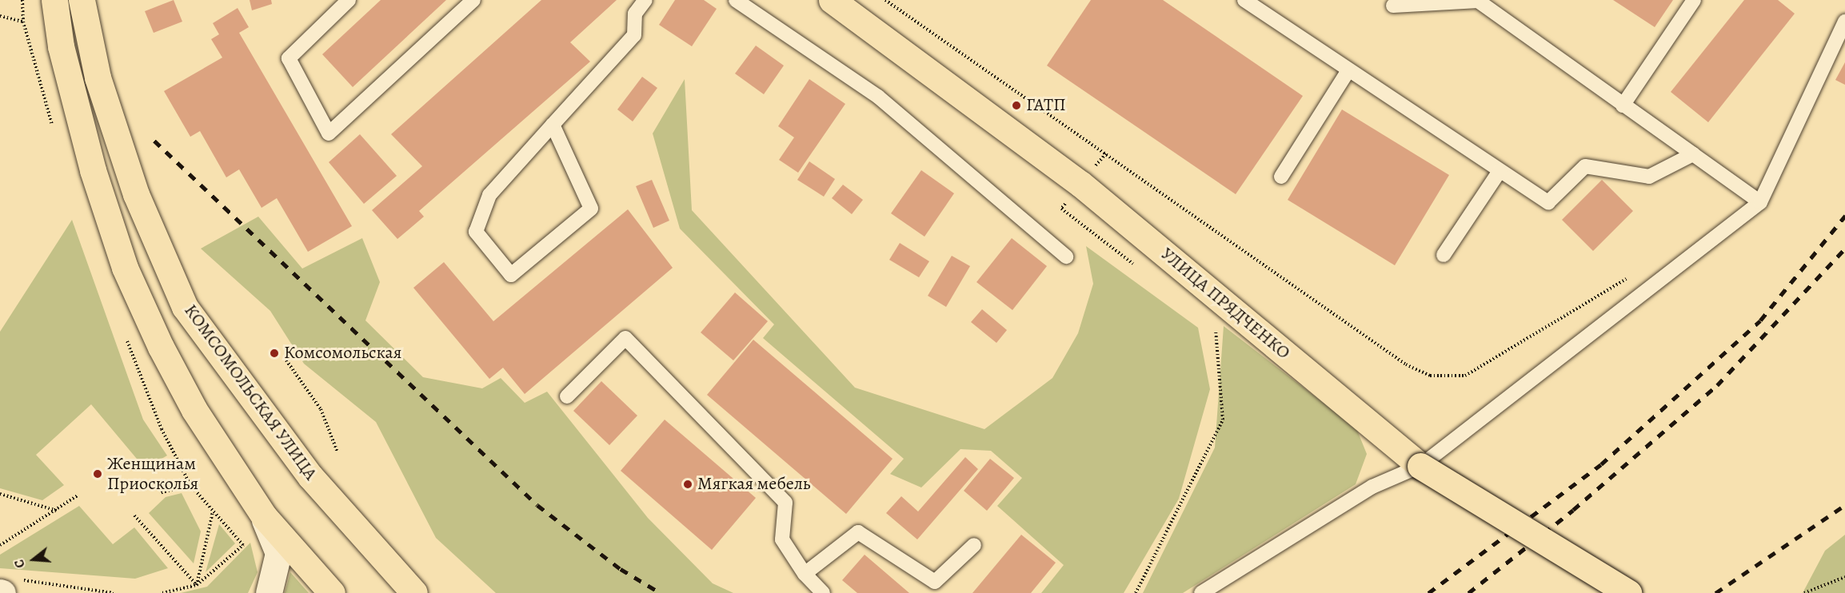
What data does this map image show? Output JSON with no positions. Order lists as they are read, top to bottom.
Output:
{
  "streets": {
    "main road": ["УЛИЦА ПРЯДЧЕНКО", "КОМСОМОЛЬСКАЯ УЛИЦА"]
  },
  "places": [
    "ГАТП",
    "Комсомольская",
    "Женщинам Приосколья",
    "Мягкая мебель"
  ],
  "north": "left"
}
